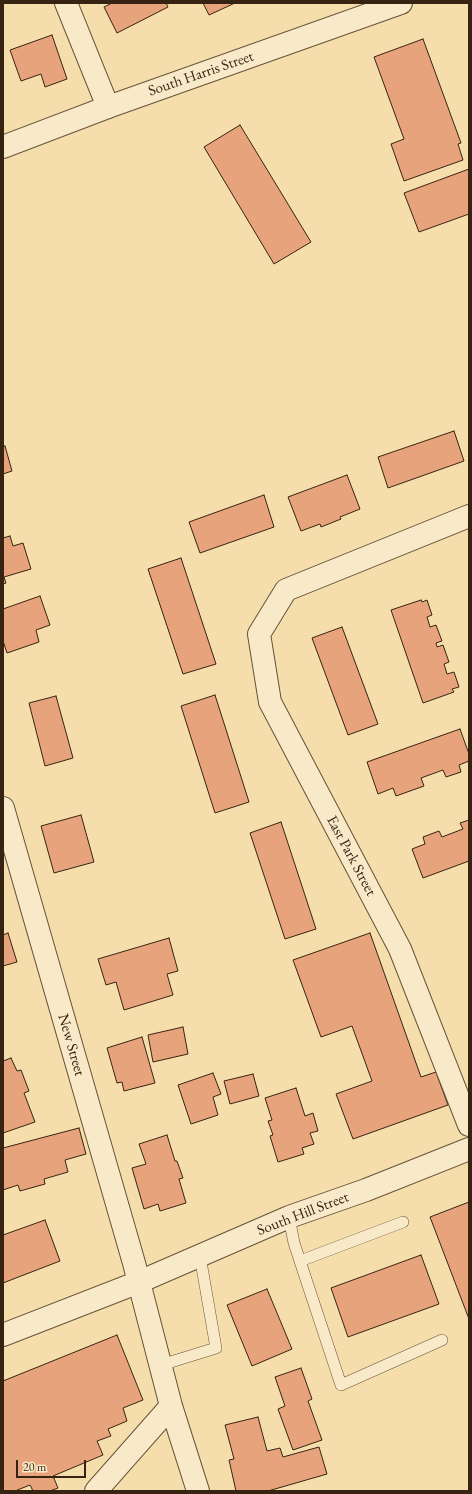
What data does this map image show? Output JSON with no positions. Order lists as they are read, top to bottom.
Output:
{
  "streets": {
    "street": [
      "South Harris Street",
      "East Park Street",
      "New Street",
      "South Hill Street"
    ]
  },
  "crossings": [
    ["New Street", "South Hill Street"]
  ],
  "scale_bar": "20 m"
}
